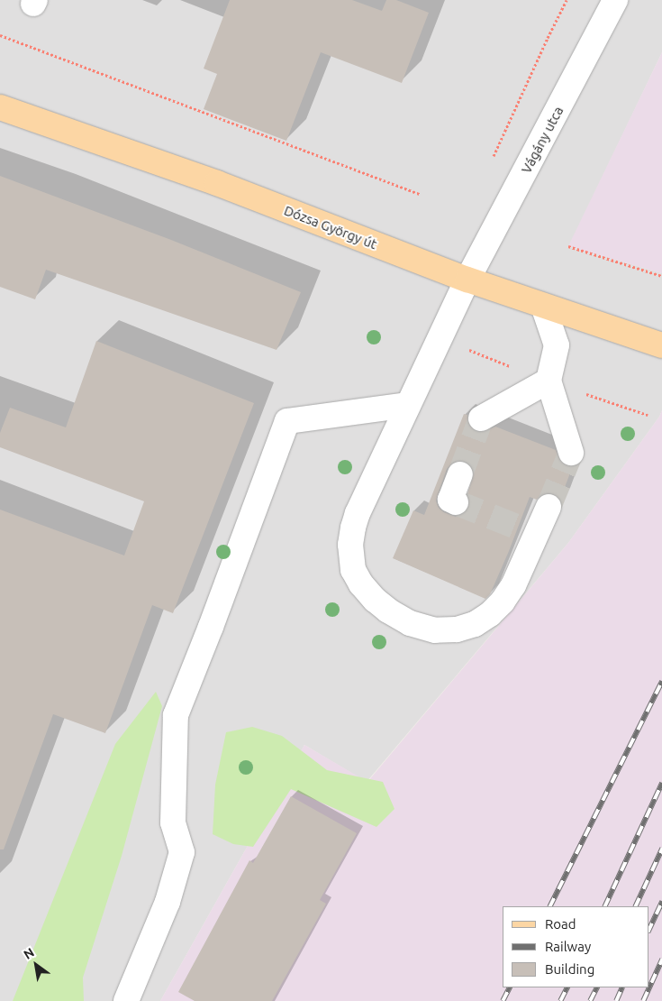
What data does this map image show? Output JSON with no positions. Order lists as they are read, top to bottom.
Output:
{
  "streets": {
    "main road": ["Dózsa György út"],
    "street": ["Vágány utca"]
  },
  "crossings": [
    ["Vágány utca", "Dózsa György út"]
  ],
  "legend": ["Road", "Railway", "Building"],
  "north": "top left"
}
